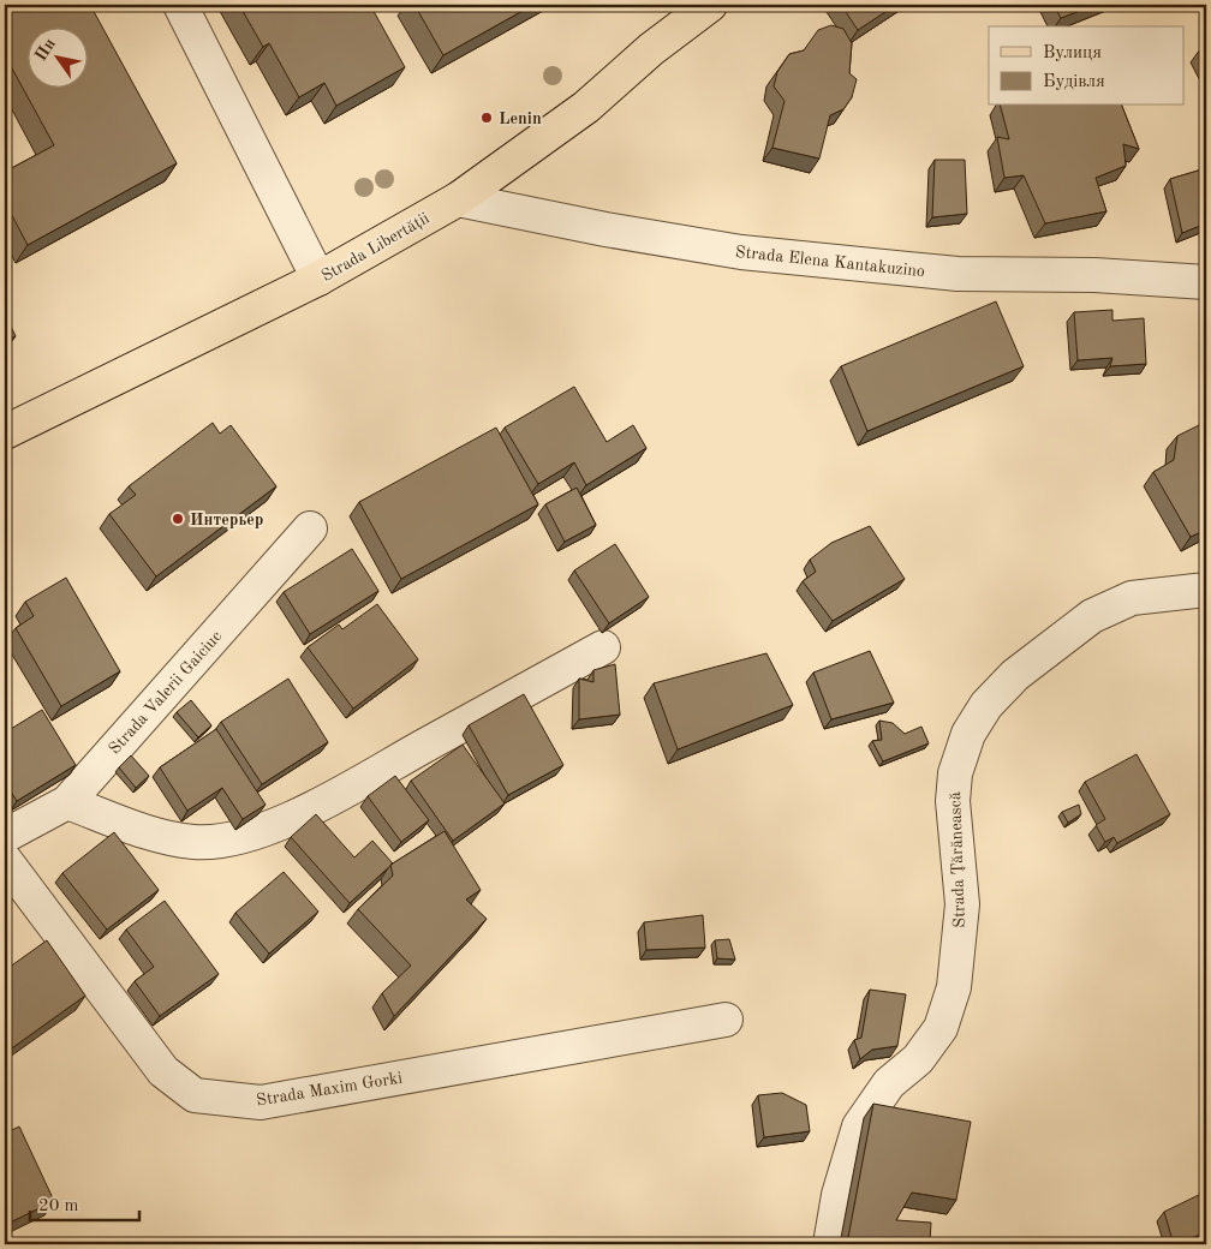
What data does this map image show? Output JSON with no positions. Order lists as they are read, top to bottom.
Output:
{
  "streets": {
    "main road": ["Strada Libertății"],
    "street": [
      "Strada Elena Kantakuzino",
      "Strada Valerii Gaiciuc",
      "Strada Țărănească",
      "Strada Maxim Gorki"
    ]
  },
  "crossings": [
    ["Strada Libertății", "Strada Elena Kantakuzino"]
  ],
  "places": ["Lenin", "Интерьер"],
  "legend": ["Вулиця", "Будівля"],
  "scale_bar": "20 m",
  "north": "top left"
}
